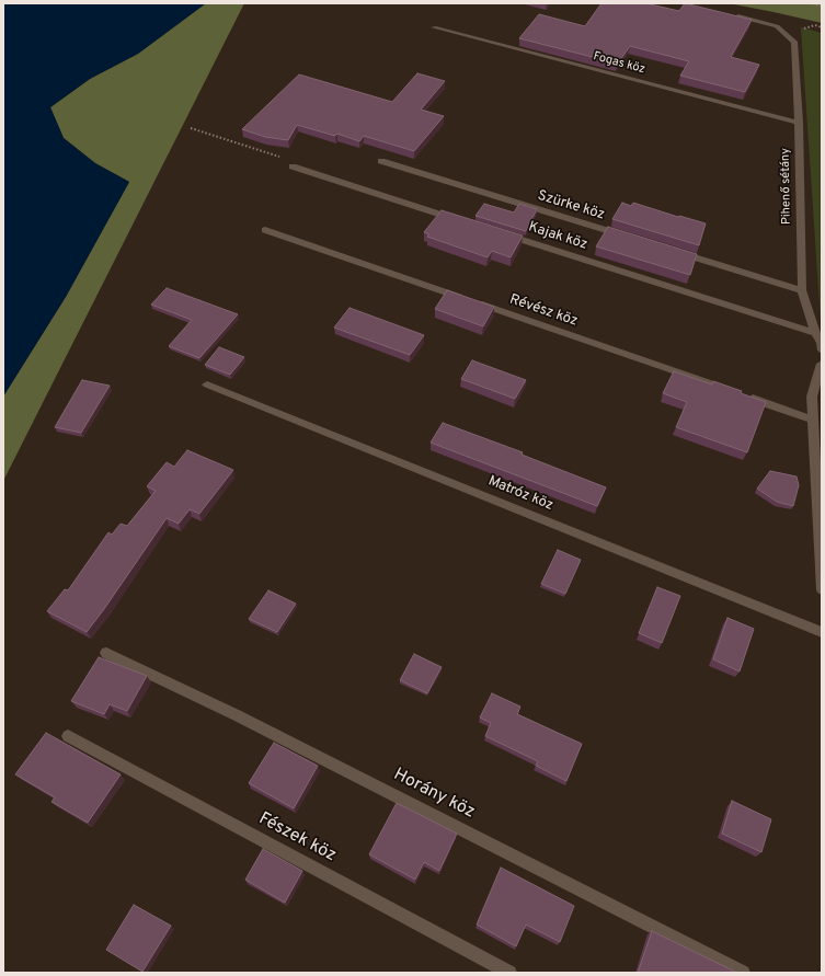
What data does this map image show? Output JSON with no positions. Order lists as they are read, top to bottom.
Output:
{
  "streets": {
    "street": [
      "Fogas köz",
      "Pihenő sétány",
      "Szürke köz",
      "Kajak köz",
      "Révész köz",
      "Matróz köz",
      "Horány köz",
      "Fészek köz"
    ]
  },
  "crossings": [
    ["Fogas köz", "Pihenő sétány"],
    ["Pihenő sétány", "Kajak köz"]
  ]
}
